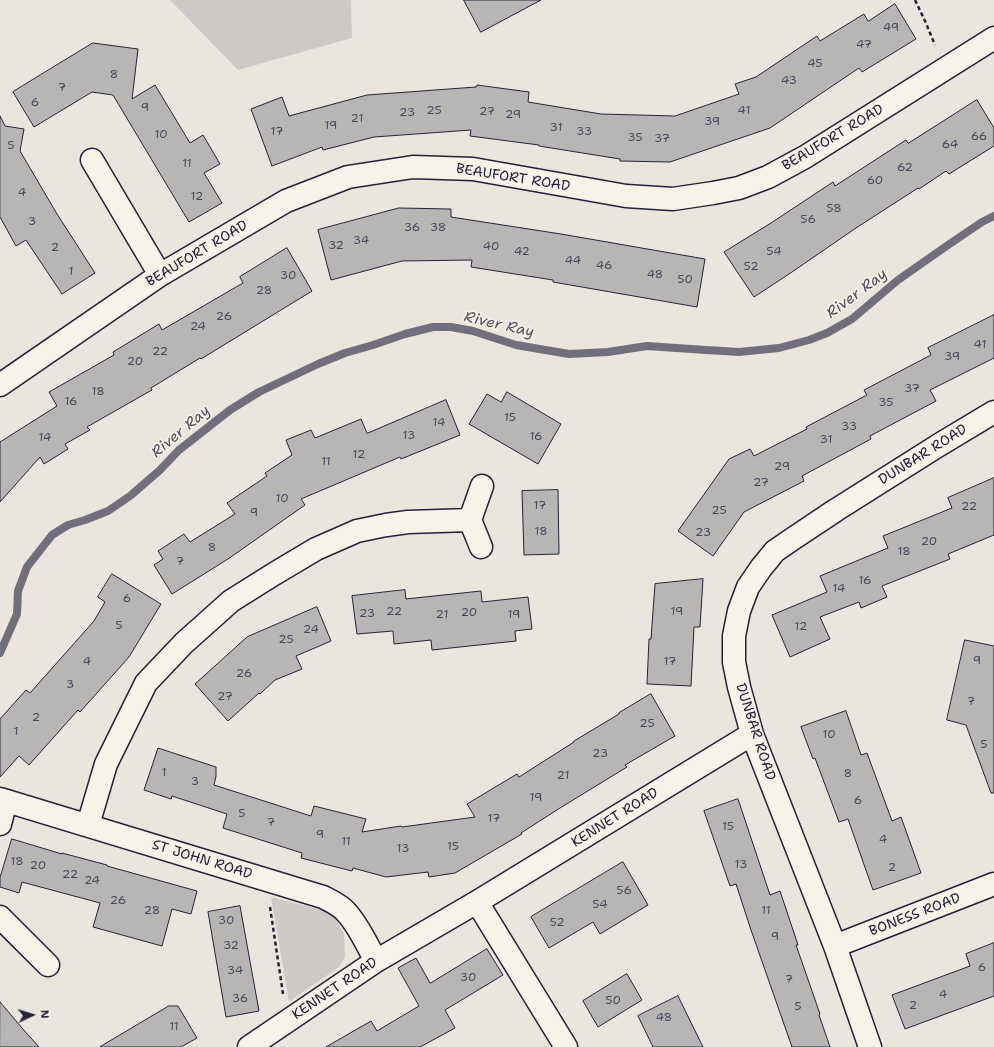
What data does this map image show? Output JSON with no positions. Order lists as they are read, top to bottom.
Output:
{
  "streets": {
    "street": [
      "BEAUFORT ROAD",
      "DUNBAR ROAD",
      "KENNET ROAD",
      "ST JOHN ROAD",
      "BONESS ROAD"
    ]
  },
  "crossings": [
    ["DUNBAR ROAD", "KENNET ROAD"],
    ["DUNBAR ROAD", "BONESS ROAD"],
    ["KENNET ROAD", "ST JOHN ROAD"]
  ],
  "water": ["River Ray"],
  "house_numbers": [
    "49",
    "47",
    "45",
    "8",
    "43",
    "7",
    "6",
    "9",
    "25",
    "41",
    "27",
    "23",
    "29",
    "21",
    "39",
    "19",
    "31",
    "17",
    "33",
    "10",
    "66",
    "35",
    "37",
    "64",
    "5",
    "11",
    "62",
    "60",
    "4",
    "12",
    "58",
    "56",
    "3",
    "36",
    "38",
    "34",
    "32",
    "40",
    "2",
    "42",
    "54",
    "44",
    "46",
    "52",
    "1",
    "48",
    "30",
    "50",
    "28",
    "26",
    "24",
    "41",
    "22",
    "39",
    "20",
    "37",
    "18",
    "16",
    "35",
    "15",
    "14",
    "33",
    "13",
    "16",
    "14",
    "31",
    "12",
    "11",
    "29",
    "27",
    "10",
    "17",
    "22",
    "25",
    "9",
    "18",
    "23",
    "20",
    "8",
    "18",
    "7",
    "16",
    "14",
    "6",
    "22",
    "19",
    "20",
    "23",
    "21",
    "19",
    "5",
    "12",
    "24",
    "25",
    "9",
    "4",
    "17",
    "26",
    "3",
    "27",
    "7",
    "2",
    "25",
    "1",
    "10",
    "5",
    "23",
    "1",
    "8",
    "21",
    "3",
    "19",
    "6",
    "5",
    "17",
    "7",
    "15",
    "9",
    "4",
    "11",
    "15",
    "13",
    "18",
    "13",
    "20",
    "2",
    "22",
    "24",
    "56",
    "26",
    "54",
    "28",
    "11",
    "30",
    "52",
    "9",
    "32",
    "6",
    "34",
    "30",
    "7",
    "4",
    "36",
    "50",
    "2",
    "5",
    "48",
    "11"
  ],
  "north": "right"
}
